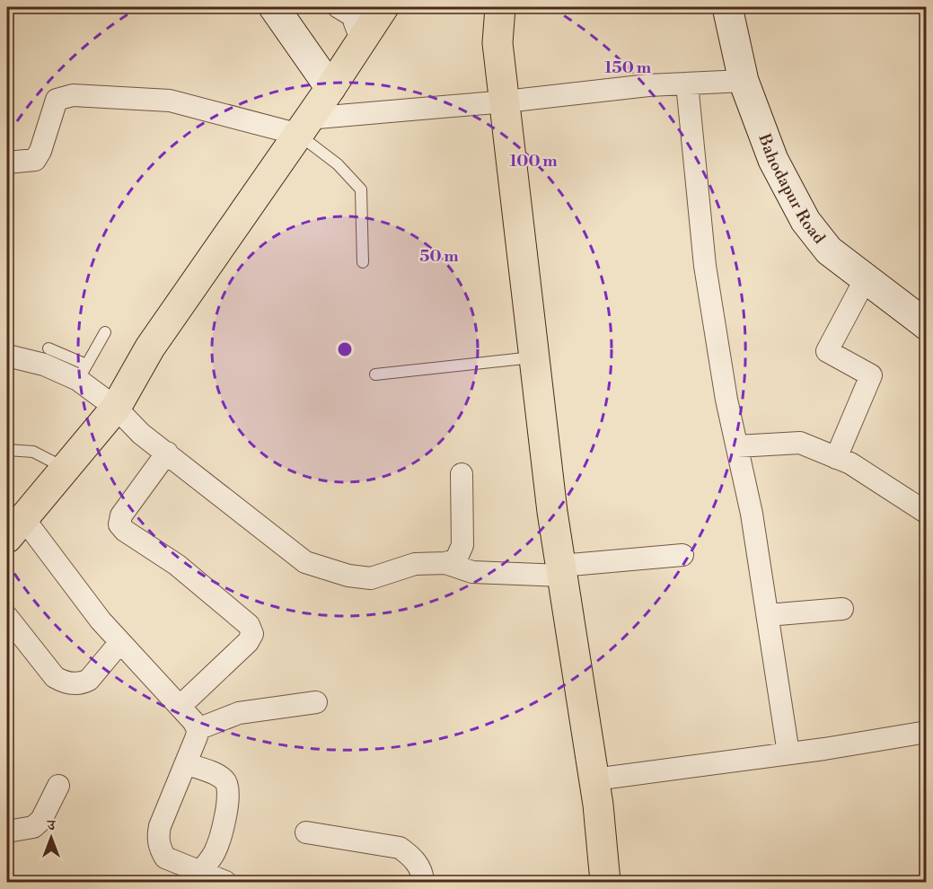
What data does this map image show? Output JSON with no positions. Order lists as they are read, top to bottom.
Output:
{
  "streets": {
    "main road": ["Bahodapur Road"]
  },
  "north": "top",
  "rings": ["150 m", "100 m", "50 m"]
}
